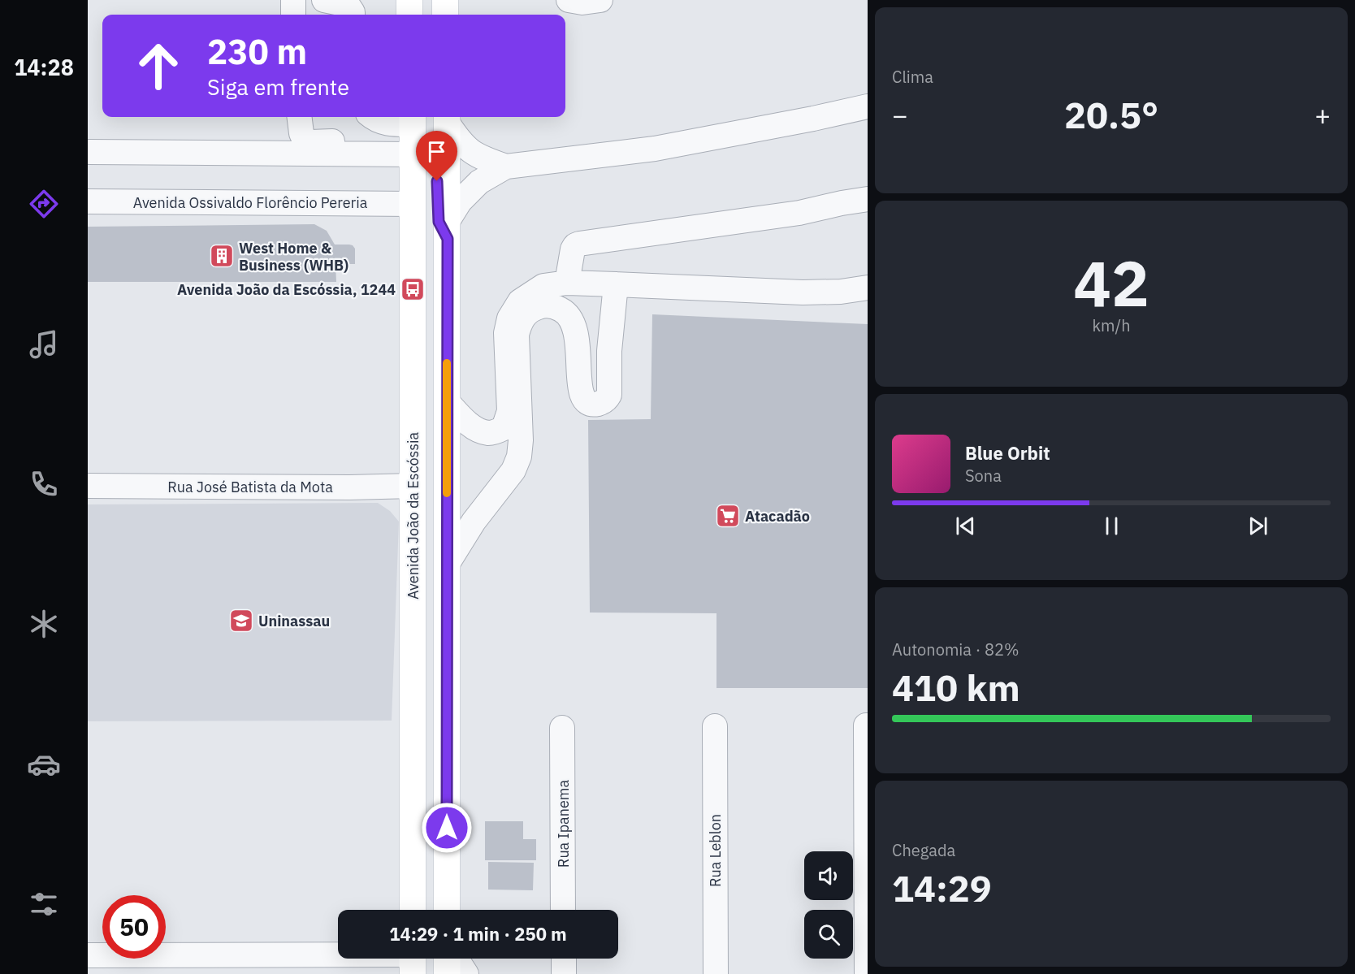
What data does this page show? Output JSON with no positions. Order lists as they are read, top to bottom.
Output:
{
  "streets": {
    "main road": ["Avenida João da Escóssia"],
    "street": [
      "Avenida Ossivaldo Florêncio Pereria",
      "Rua José Batista da Mota",
      "Rua Ipanema",
      "Rua Leblon"
    ]
  },
  "crossings": [
    ["Avenida Ossivaldo Florêncio Pereria", "Avenida João da Escóssia"],
    ["Rua José Batista da Mota", "Avenida João da Escóssia"]
  ],
  "places": {
    "building": ["West Home & Business (WHB)"],
    "bus stop": ["Avenida João da Escóssia, 1244"],
    "supermarket": ["Atacadão"],
    "school or university": ["Uninassau"]
  },
  "page": {
    "tabs": "14:28",
    "tile": [
      "Clima",
      ["42", "km/h"],
      ["Autonomia · 82%", "410 km"],
      ["Chegada", "14:29"]
    ],
    "turn": ["230 m", "Siga em frente"],
    "heat": ["−", "20.5°", "+"],
    "song": ["Blue Orbit", "Sona"],
    "limit": "50",
    "trip": "14:29 · 1 min · 250 m"
  }
}
